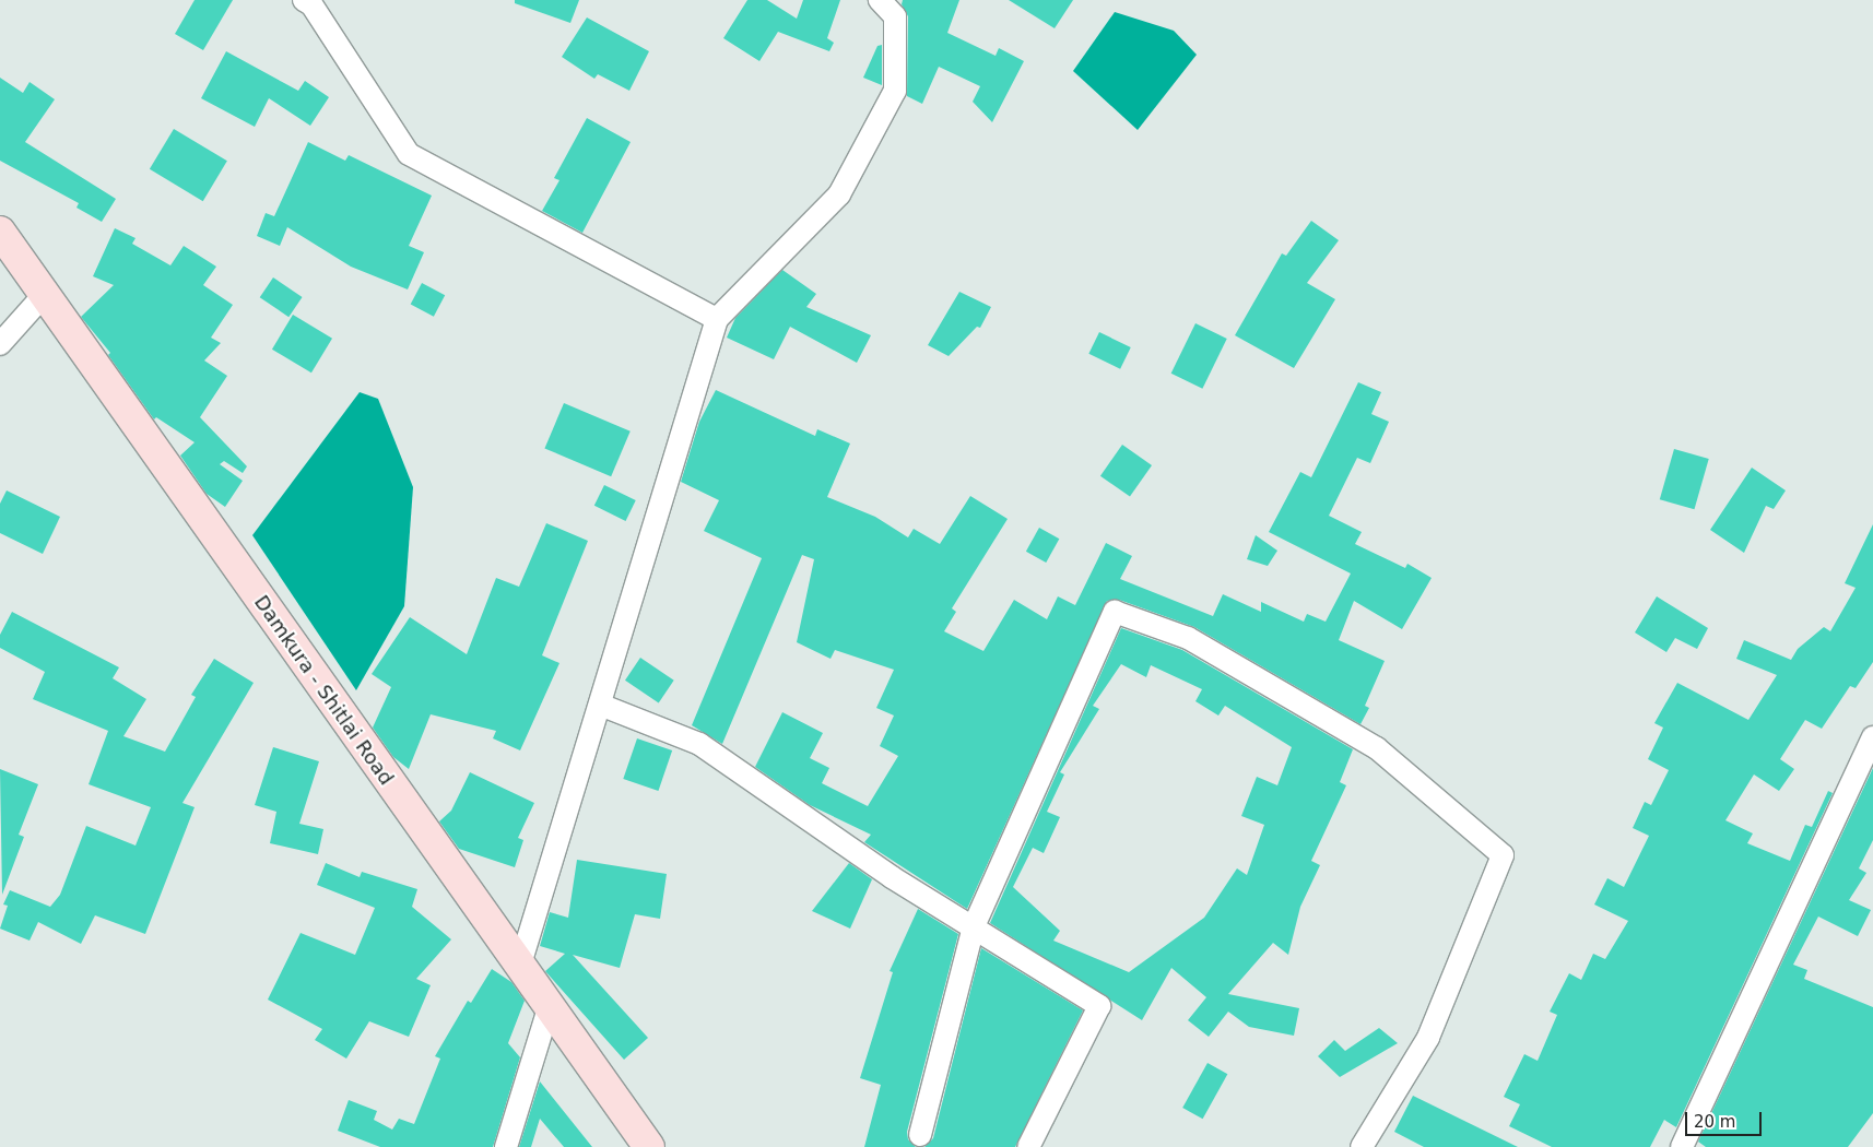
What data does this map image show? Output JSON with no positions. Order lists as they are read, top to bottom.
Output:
{
  "streets": {
    "street": ["Damkura - Shitlai Road"]
  },
  "scale_bar": "20 m"
}
